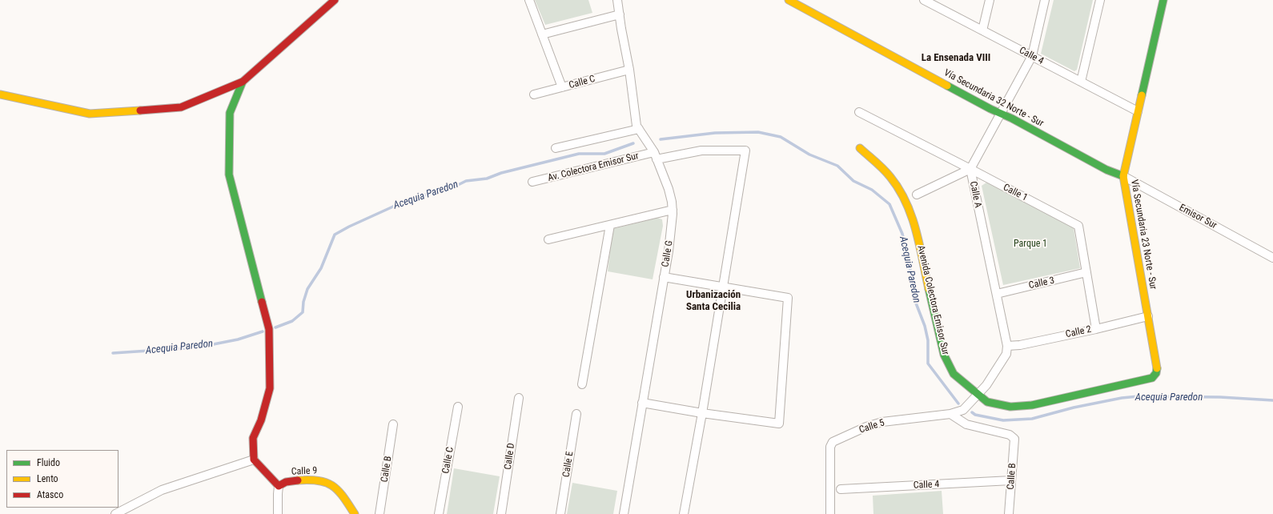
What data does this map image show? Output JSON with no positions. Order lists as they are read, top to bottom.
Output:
{
  "streets": {
    "street": [
      "Calle 4",
      "Calle C",
      "Vía Secundaria 32 Norte - Sur",
      "Av. Colectora Emisor Sur",
      "Calle 1",
      "Calle A",
      "Emisor Sur",
      "Vía Secundaria 23 Norte - Sur",
      "Calle G",
      "Calle 3",
      "Avenida Colectora Emisor Sur",
      "Calle 2",
      "Calle 5",
      "Calle D",
      "Calle E",
      "Calle B",
      "Calle 9"
    ]
  },
  "crossings": [
    ["Calle 4", "Calle A"],
    ["Calle 4", "Vía Secundaria 23 Norte - Sur"],
    ["Calle 4", "Calle B"],
    ["Calle C", "Calle G"],
    ["Vía Secundaria 32 Norte - Sur", "Calle A"],
    ["Vía Secundaria 32 Norte - Sur", "Emisor Sur"],
    ["Vía Secundaria 32 Norte - Sur", "Vía Secundaria 23 Norte - Sur"],
    ["Av. Colectora Emisor Sur", "Calle G"],
    ["Calle 1", "Calle A"],
    ["Calle 1", "Calle 3"],
    ["Calle 1", "Calle 2"],
    ["Calle A", "Calle 3"],
    ["Calle A", "Calle 2"],
    ["Emisor Sur", "Vía Secundaria 23 Norte - Sur"],
    ["Vía Secundaria 23 Norte - Sur", "Avenida Colectora Emisor Sur"],
    ["Vía Secundaria 23 Norte - Sur", "Calle 2"],
    ["Avenida Colectora Emisor Sur", "Calle 5"],
    ["Calle 5", "Calle B"]
  ],
  "districts": ["La Ensenada VIII", "Urbanización Santa Cecilia"],
  "water": ["Acequia Paredon"],
  "parks": ["Parque 1"],
  "legend": ["Fluido", "Lento", "Atasco"]
}
